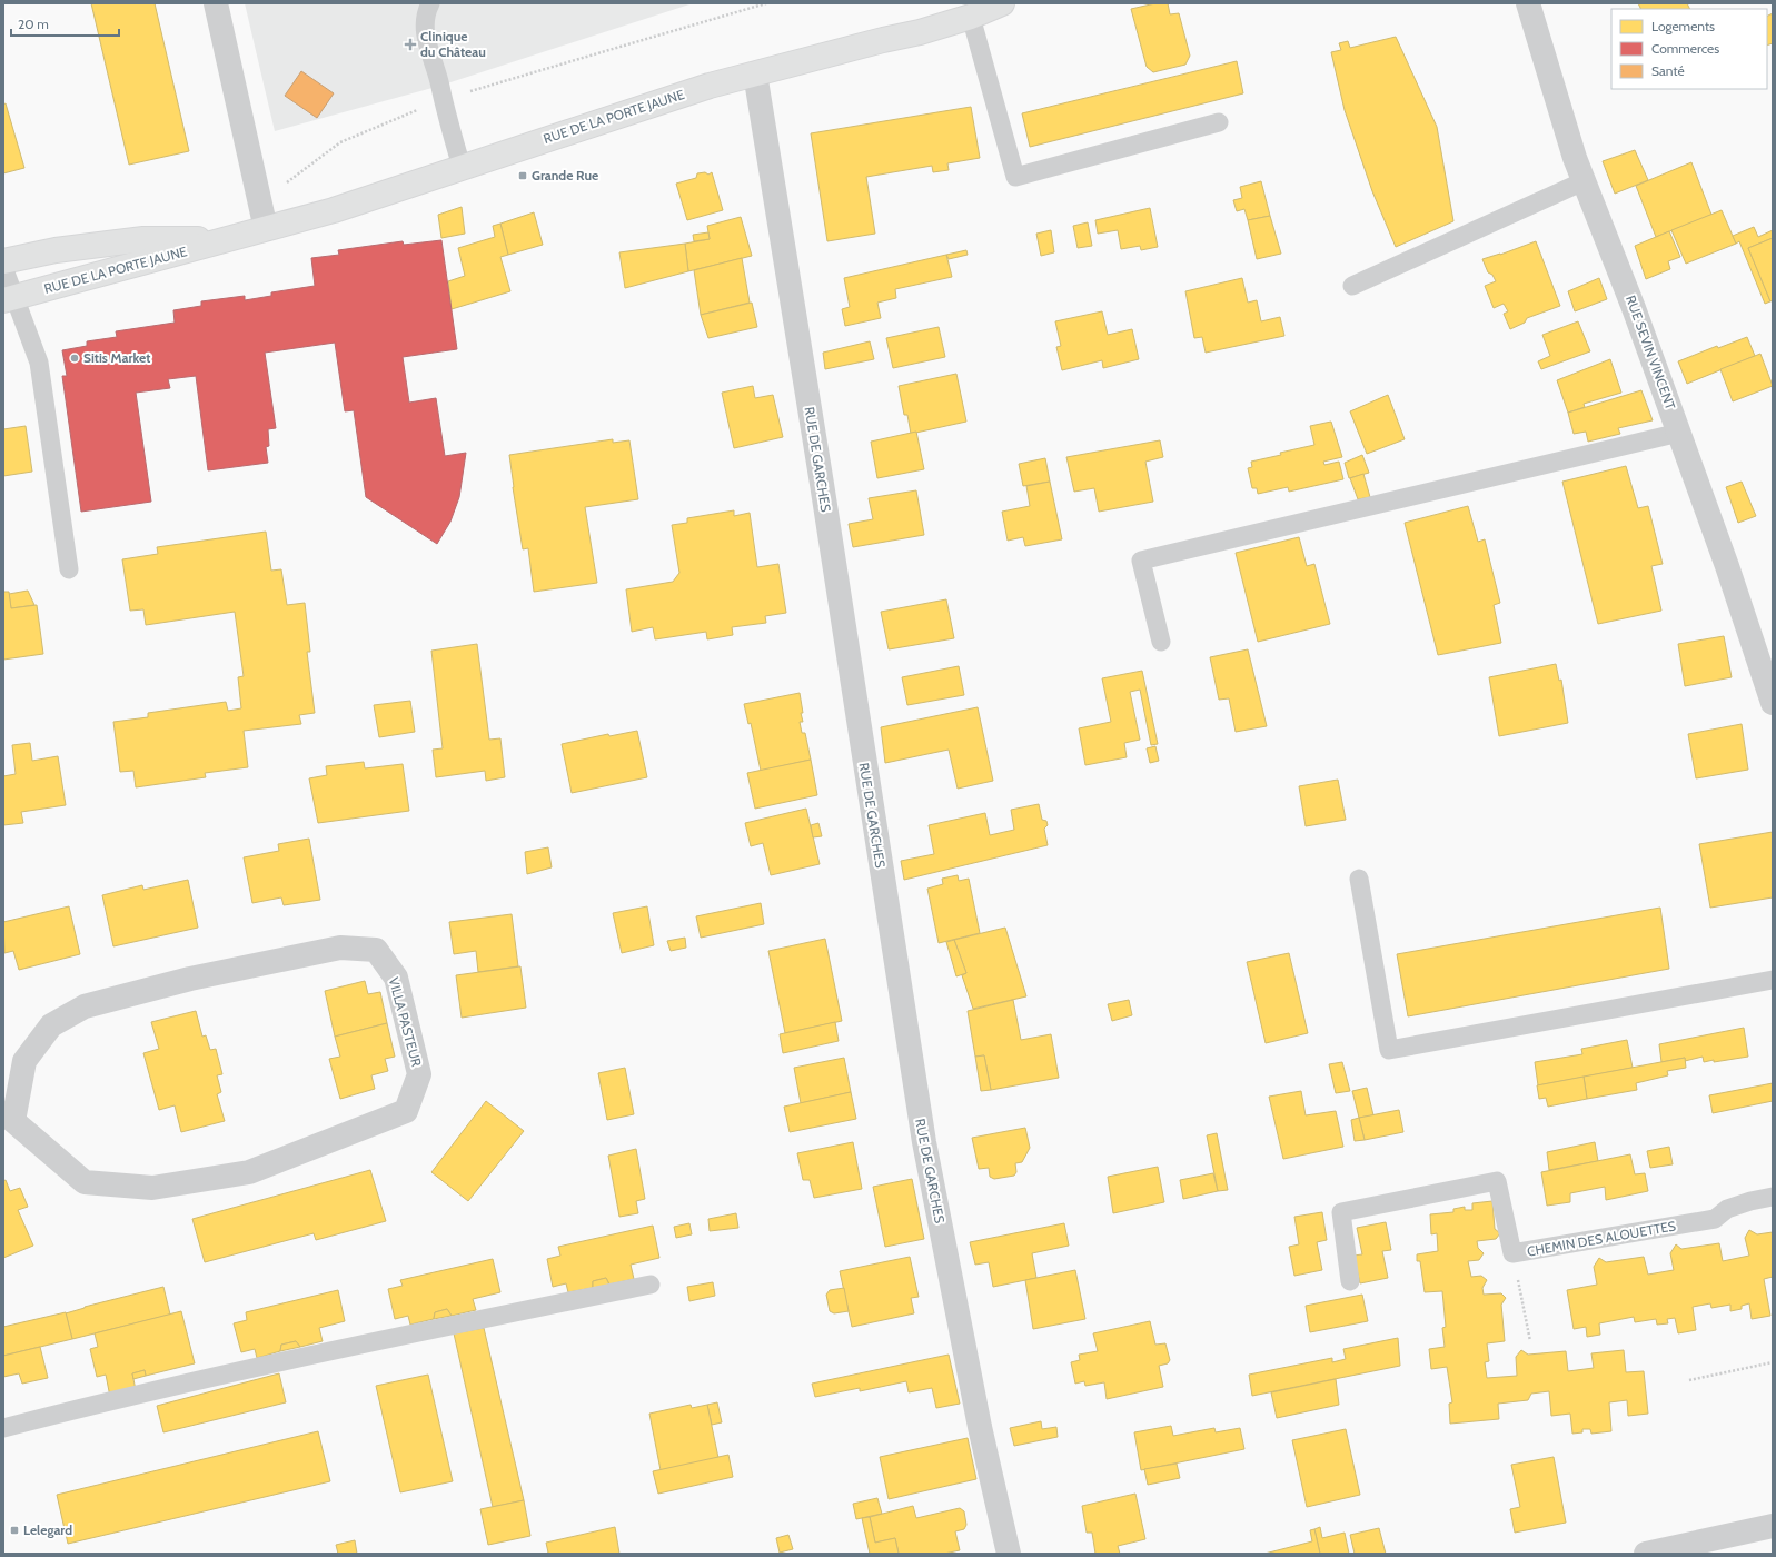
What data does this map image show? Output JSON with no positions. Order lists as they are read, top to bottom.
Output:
{
  "streets": {
    "main road": ["RUE DE LA PORTE JAUNE"],
    "street": ["RUE SEVIN VINCENT", "RUE DE GARCHES", "VILLA PASTEUR"],
    "lane": ["CHEMIN DES ALOUETTES"]
  },
  "crossings": [
    ["RUE DE LA PORTE JAUNE", "RUE DE GARCHES"]
  ],
  "places": {
    "health": ["Clinique du Château"],
    "transit": ["Grande Rue", "Lelegard"],
    "other": ["Sitis Market"]
  },
  "legend": ["Logements", "Commerces", "Santé"],
  "scale_bar": "20 m"
}
